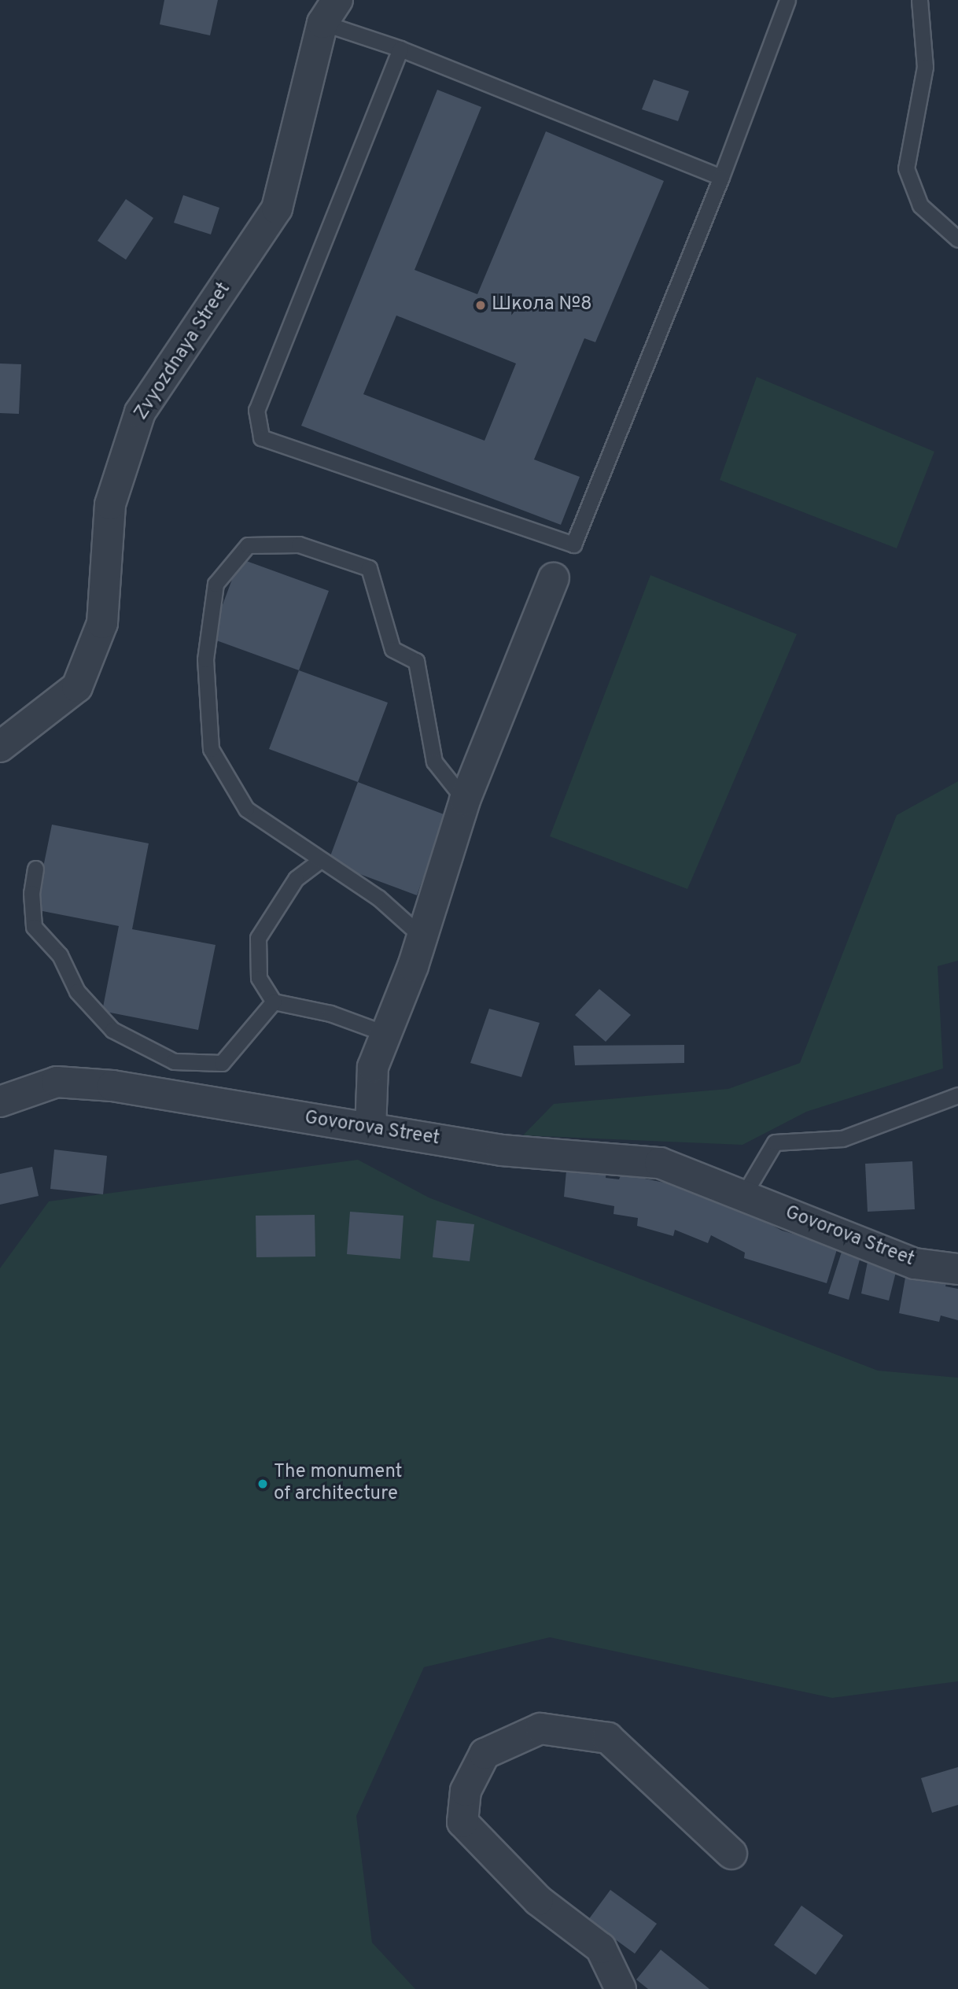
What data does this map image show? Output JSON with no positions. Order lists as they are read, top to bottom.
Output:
{
  "streets": {
    "street": ["Zvyozdnaya Street", "Govorova Street"]
  },
  "places": ["Школа №8", "The monument of architecture"]
}
